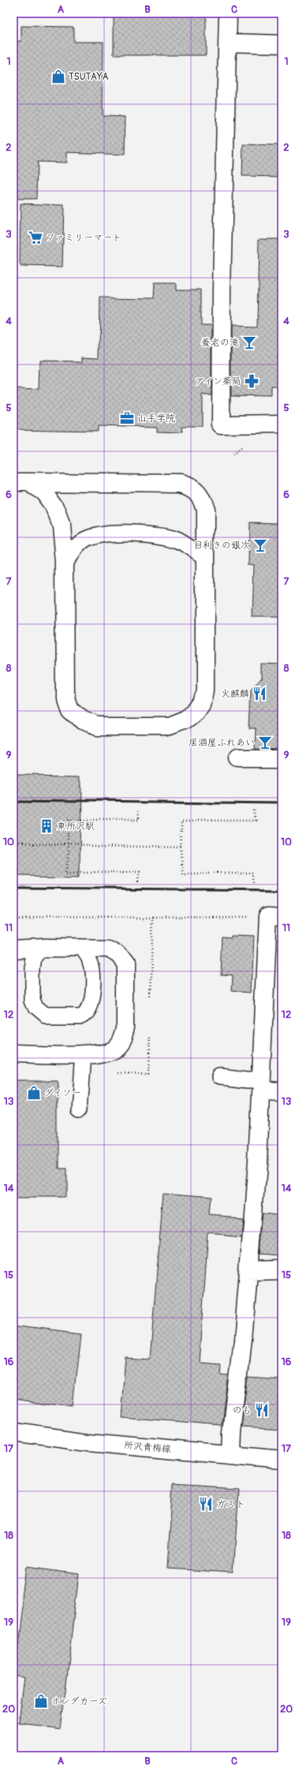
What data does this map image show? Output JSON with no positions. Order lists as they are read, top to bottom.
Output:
{
  "streets": {
    "street": ["所沢青梅線"]
  },
  "places": {
    "shop": ["TSUTAYA", "ダイソー", "ホンダカーズ"],
    "supermarket": ["ファミリーマート"],
    "bar": ["養老の滝", "目利きの銀次", "居酒屋ふれあい"],
    "pharmacy": ["アイン薬局"],
    "office": ["山手学院"],
    "restaurant": ["火麒麟", "のも", "ガスト"],
    "building": ["東所沢駅"]
  },
  "grid": {
    "columns": ["A", "B", "C"],
    "rows": [
      "1",
      "2",
      "3",
      "4",
      "5",
      "6",
      "7",
      "8",
      "9",
      "10",
      "11",
      "12",
      "13",
      "14",
      "15",
      "16",
      "17",
      "18",
      "19",
      "20"
    ]
  }
}
